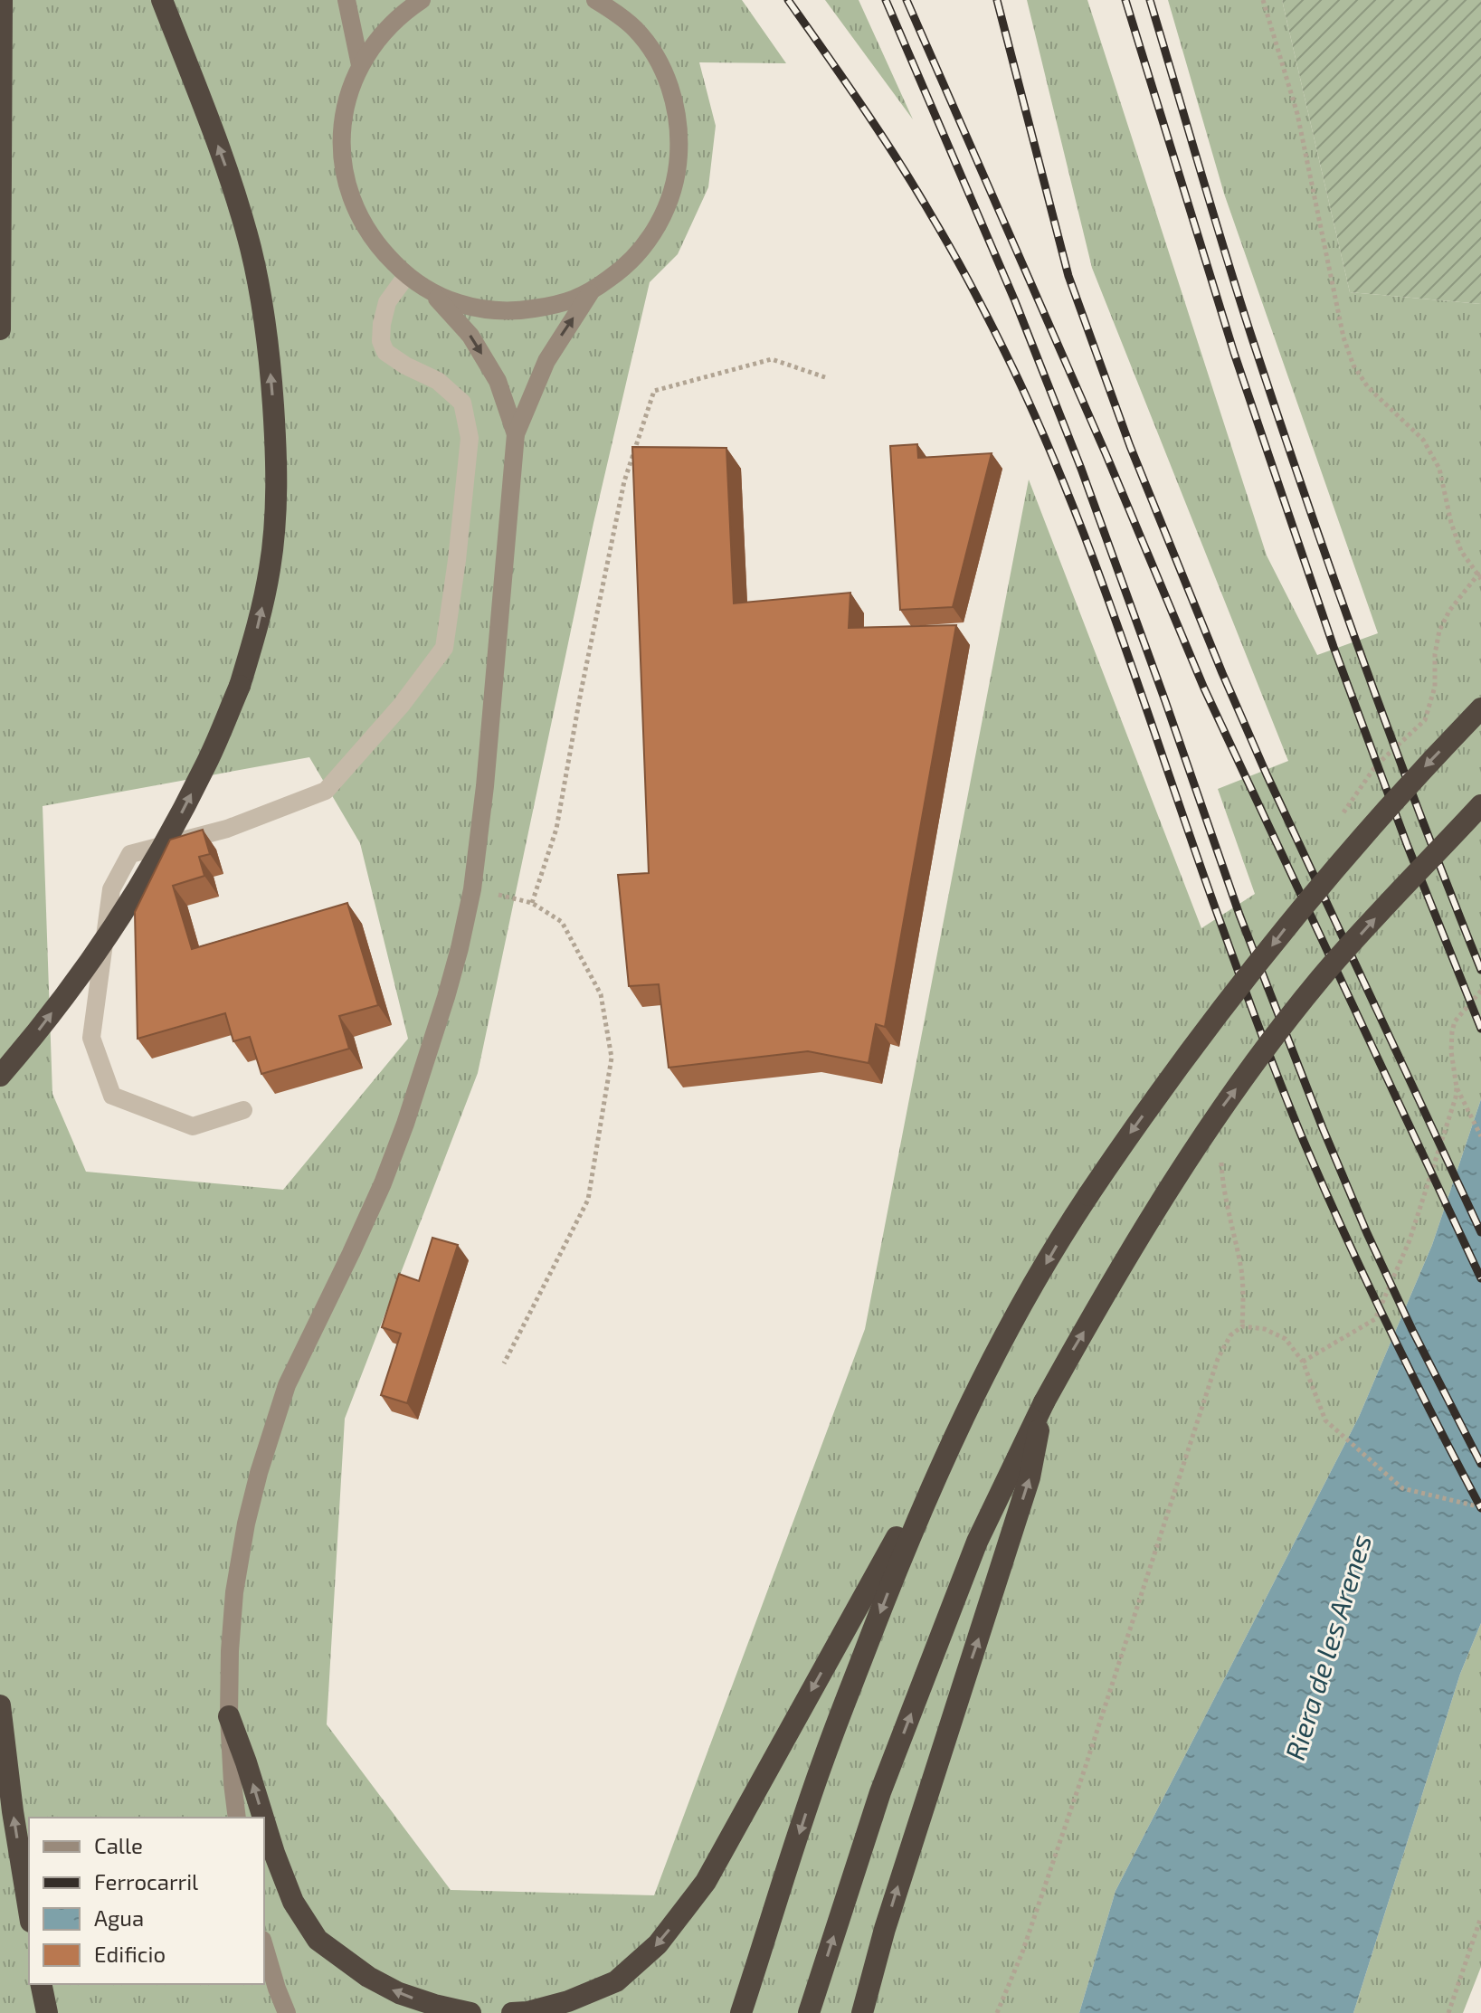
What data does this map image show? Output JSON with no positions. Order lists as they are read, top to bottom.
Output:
{
  "water": ["Riera de les Arenes"],
  "legend": [
    "Calle",
    "Ferrocarril",
    "Agua",
    "Edificio"
  ]
}
